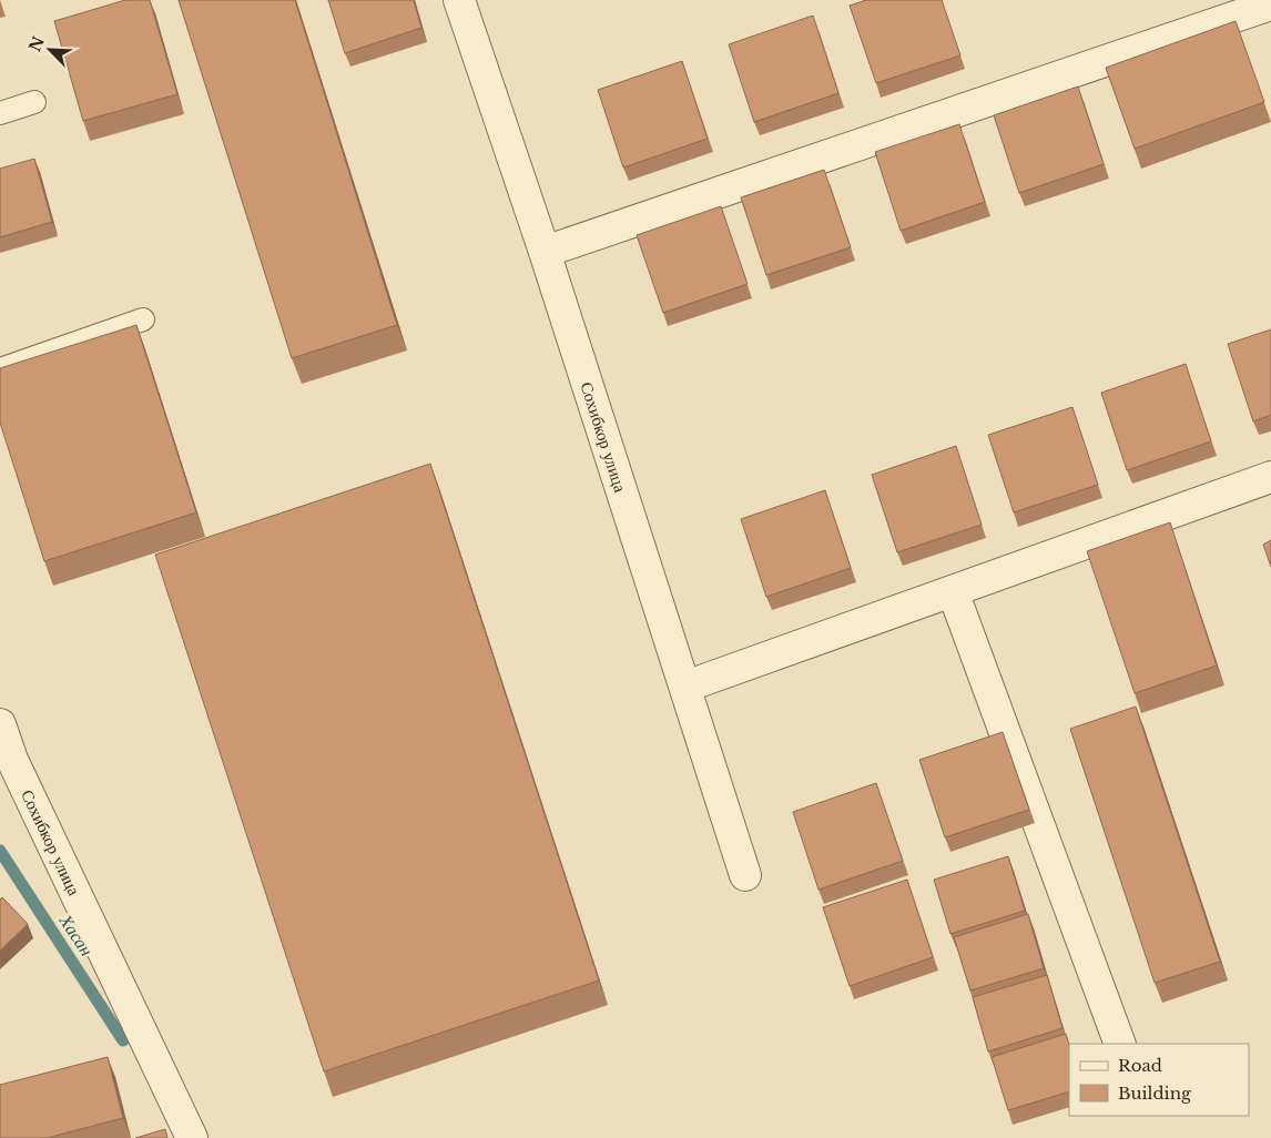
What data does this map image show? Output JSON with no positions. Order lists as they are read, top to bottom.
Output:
{
  "streets": {
    "street": ["Сохибкор улица"]
  },
  "water": ["Хасан"],
  "legend": ["Road", "Building"],
  "north": "top left"
}
